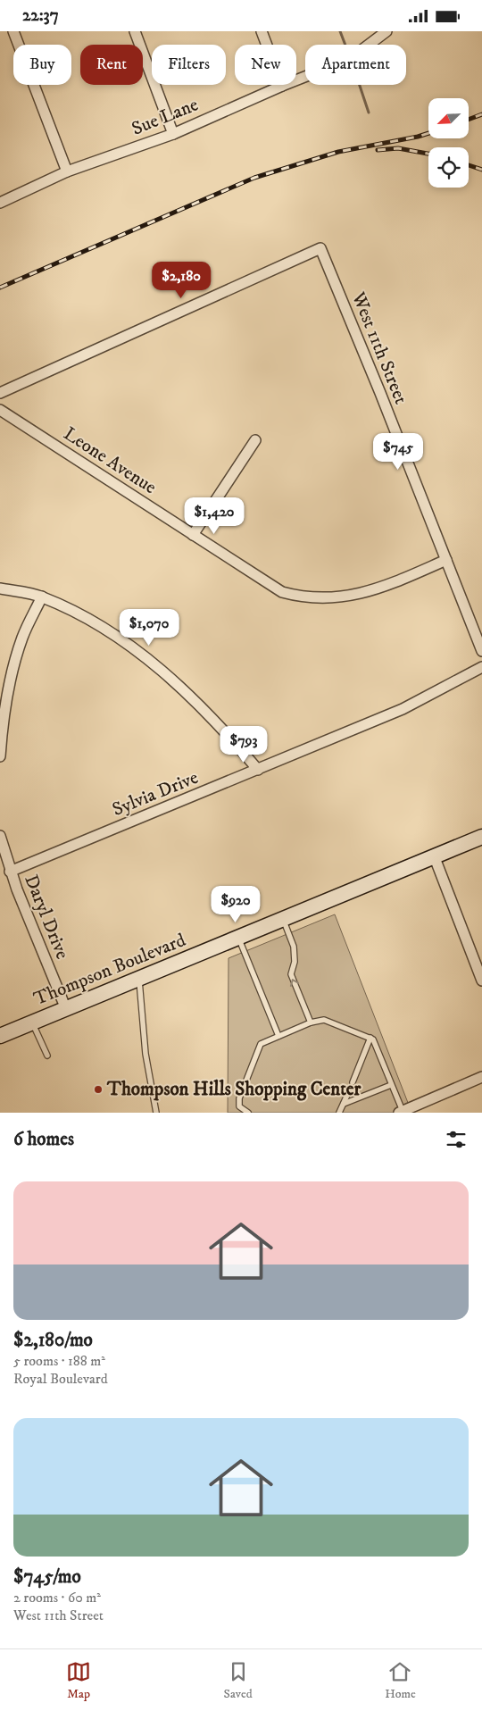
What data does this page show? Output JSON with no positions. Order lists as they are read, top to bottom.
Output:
{
  "streets": {
    "main road": ["Thompson Boulevard"],
    "street": [
      "Sue Lane",
      "West 11th Street",
      "Leone Avenue",
      "Sylvia Drive",
      "Daryl Drive"
    ]
  },
  "crossings": [
    ["West 11th Street", "Leone Avenue"],
    ["Sylvia Drive", "Daryl Drive"],
    ["Daryl Drive", "Thompson Boulevard"]
  ],
  "places": ["Thompson Hills Shopping Center"],
  "north": "bottom left",
  "page": {
    "status": "22:37",
    "chip": [
      "Buy",
      "Rent",
      "Filters",
      "New",
      "Apartment"
    ],
    "price": [
      "$2,180",
      "$745",
      "$1,420",
      "$1,070",
      "$793",
      "$920"
    ],
    "heading": "6 homes",
    "list": [
      {
        "name": "$2,180/mo",
        "note": "5 rooms · 188 m² · Royal Boulevard"
      },
      {
        "name": "$745/mo",
        "note": "2 rooms · 60 m² · West 11th Street"
      }
    ],
    "tabs": ["Map", "Saved", "Home"]
  }
}
